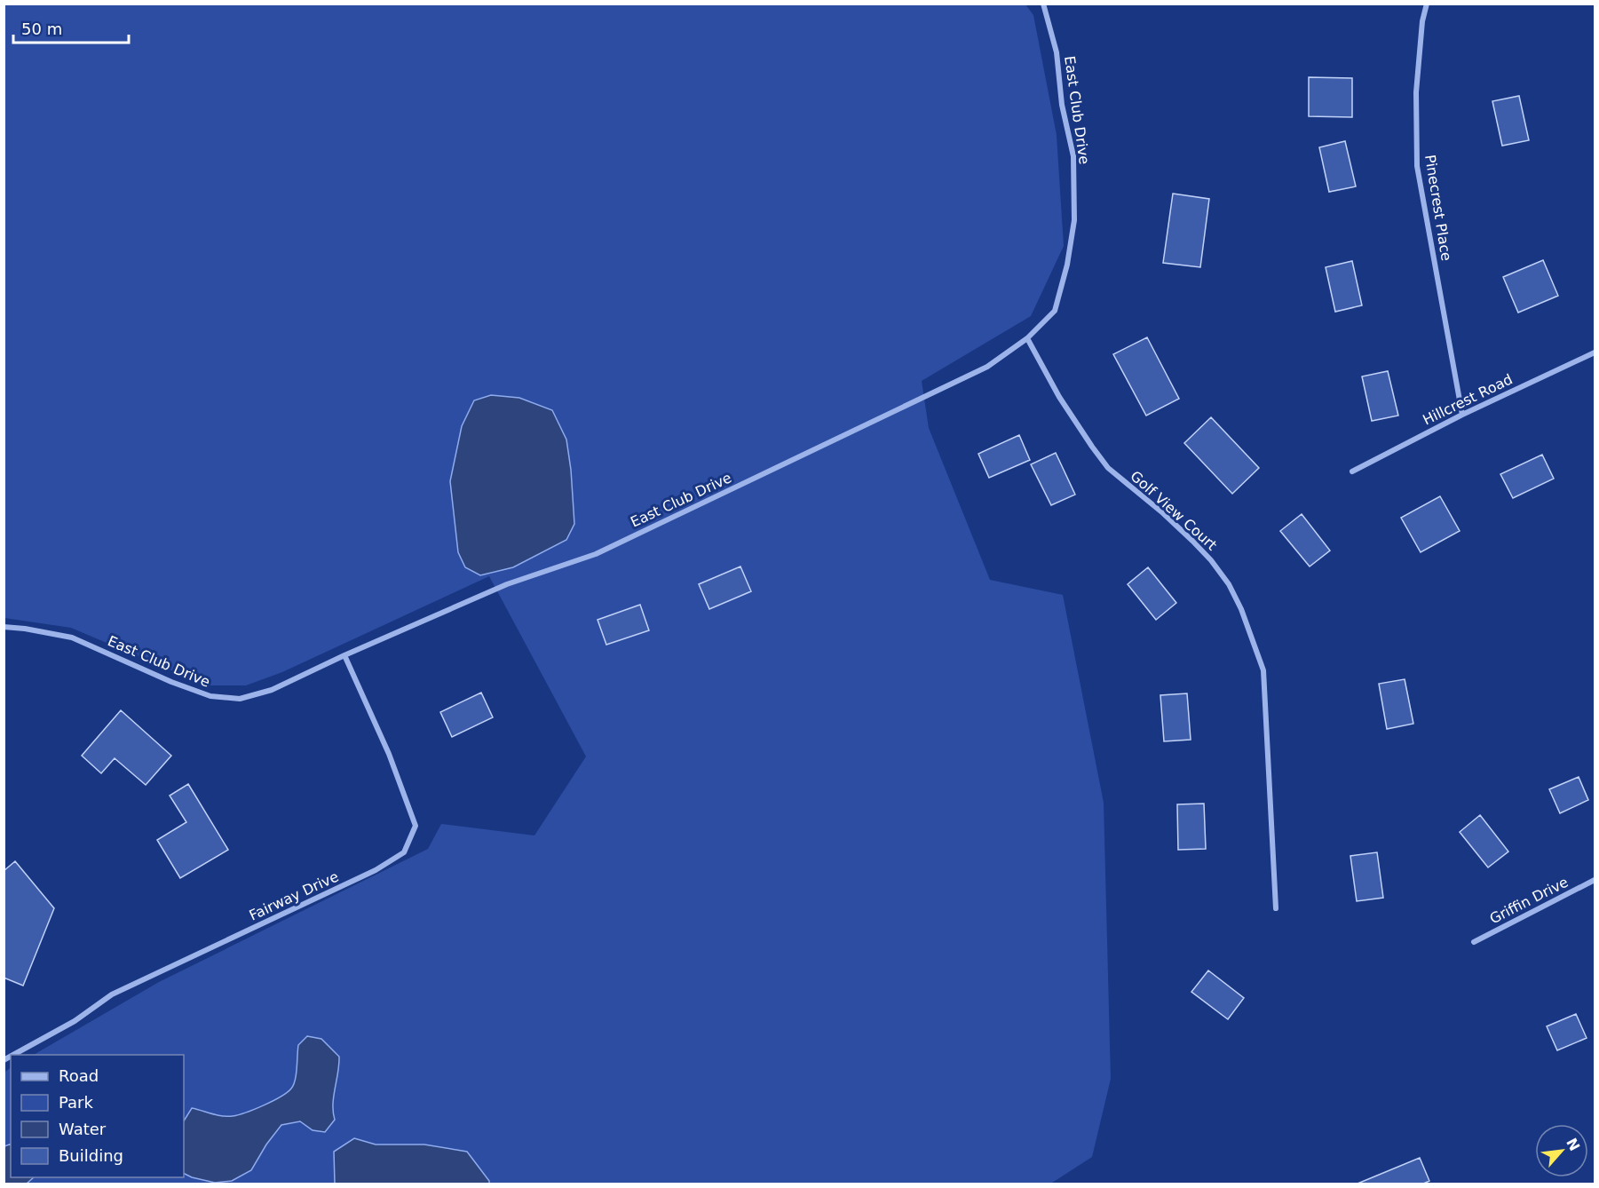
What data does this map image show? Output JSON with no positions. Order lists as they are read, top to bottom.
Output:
{
  "streets": {
    "street": [
      "East Club Drive",
      "Pinecrest Place",
      "Hillcrest Road",
      "Golf View Court",
      "Fairway Drive",
      "Griffin Drive"
    ]
  },
  "crossings": [
    ["East Club Drive", "Golf View Court"],
    ["East Club Drive", "Fairway Drive"],
    ["Pinecrest Place", "Hillcrest Road"]
  ],
  "legend": [
    "Road",
    "Park",
    "Water",
    "Building"
  ],
  "scale_bar": "50 m",
  "north": "top right"
}
